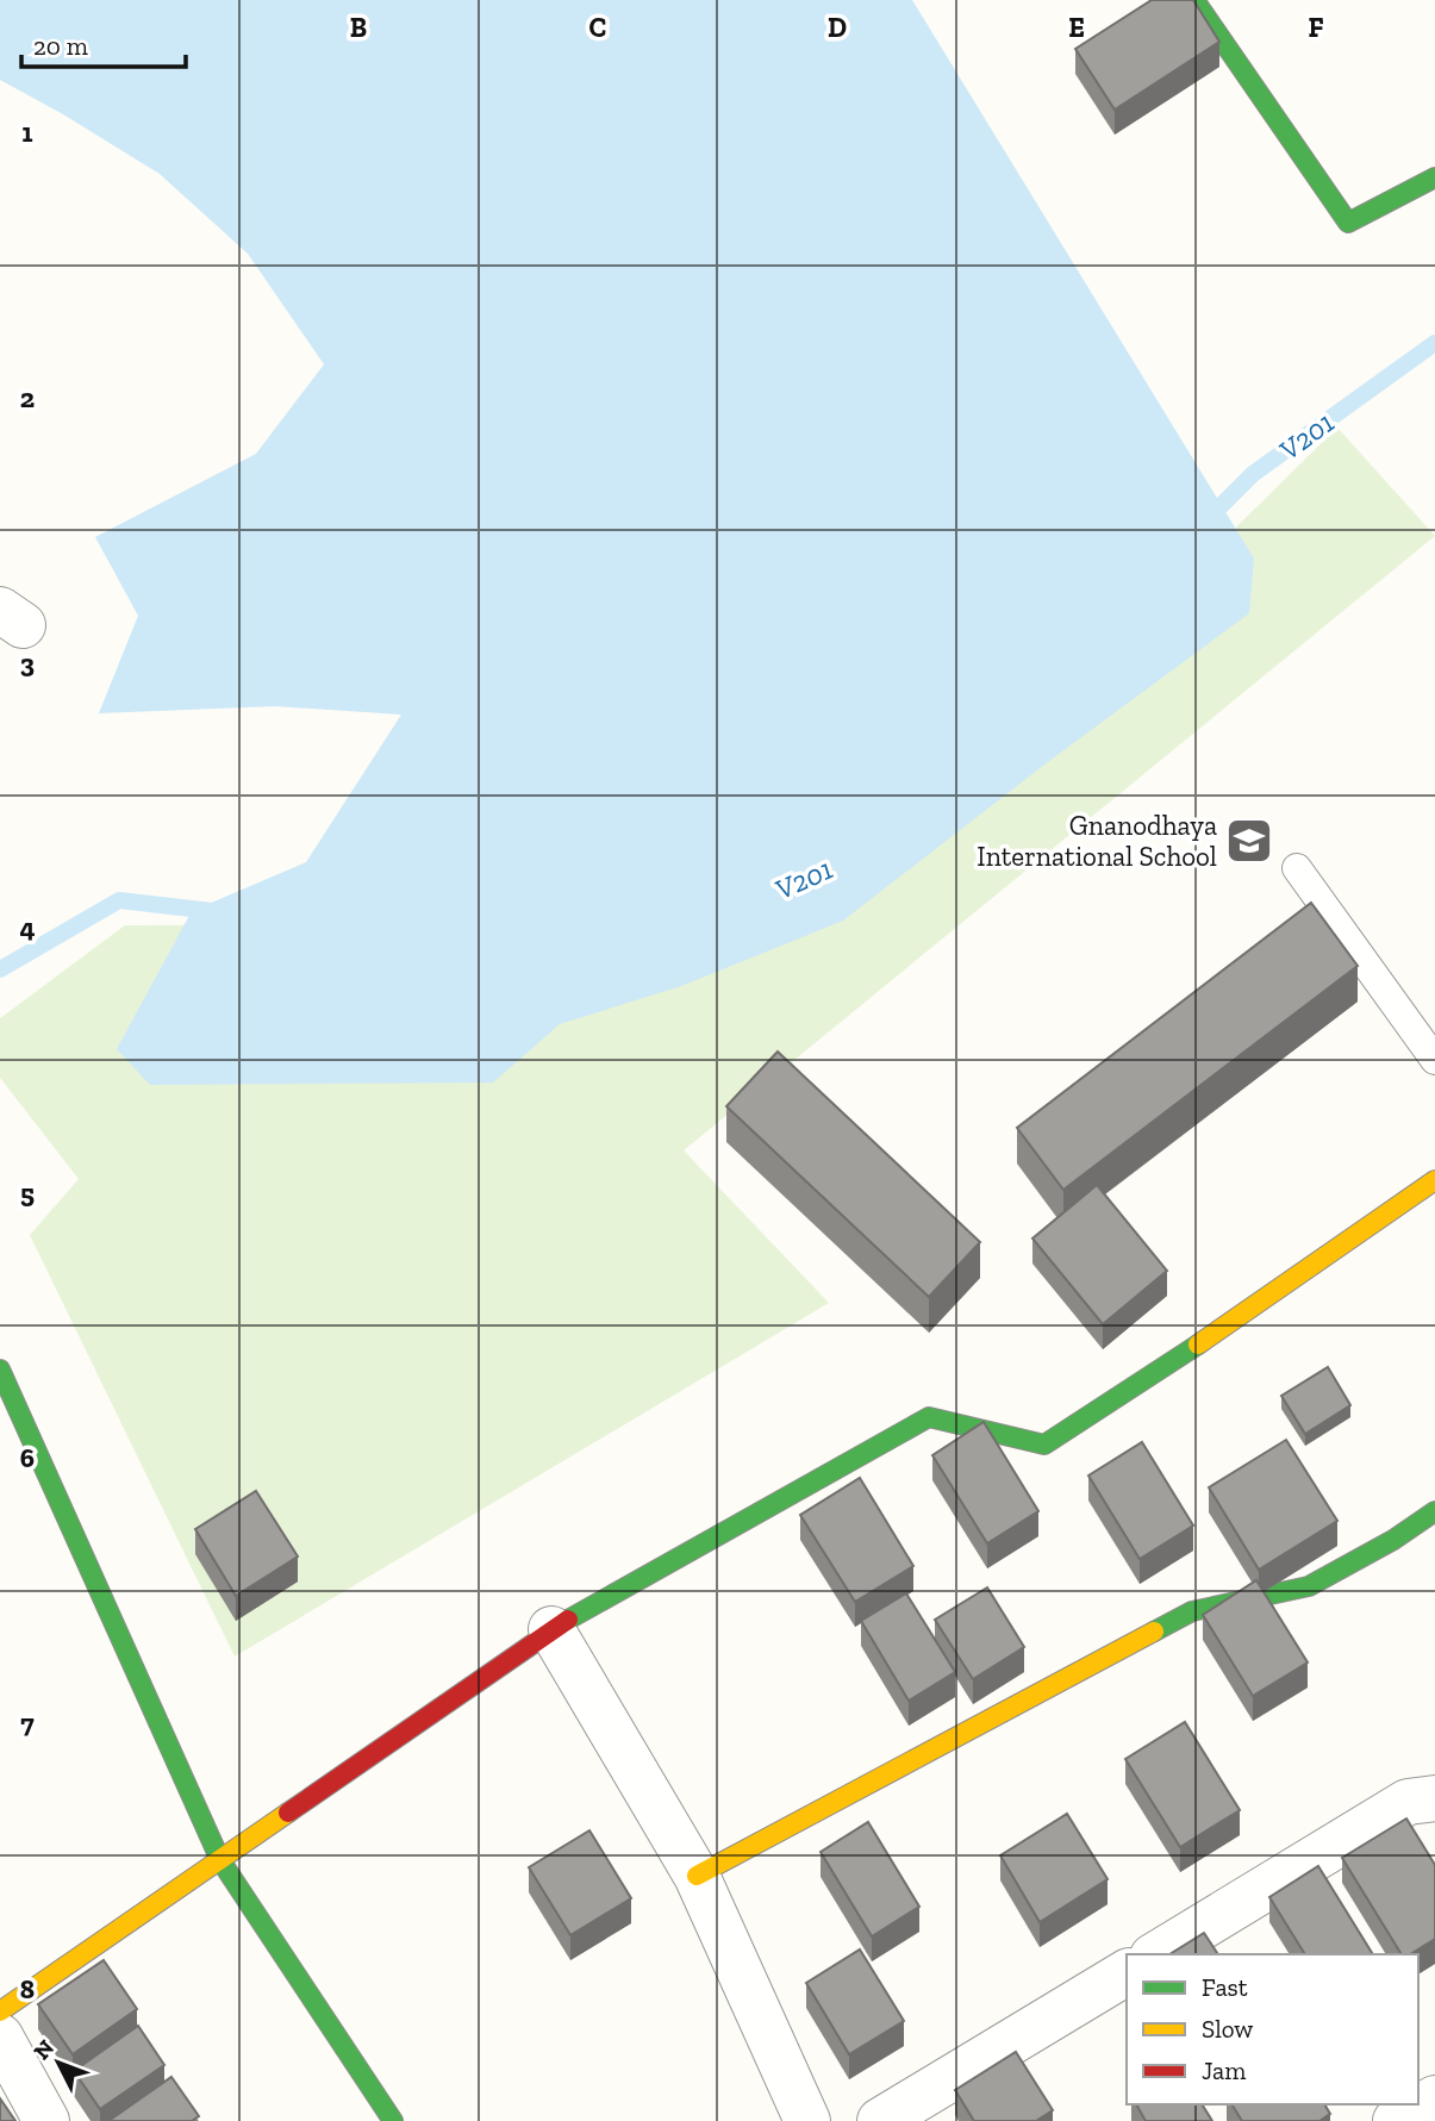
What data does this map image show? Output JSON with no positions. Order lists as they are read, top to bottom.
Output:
{
  "water": ["V201"],
  "places": {
    "school or university": ["Gnanodhaya International School"]
  },
  "legend": ["Fast", "Slow", "Jam"],
  "scale_bar": "20 m",
  "north": "top left",
  "grid": {
    "columns": [
      "B",
      "C",
      "D",
      "E",
      "F"
    ],
    "rows": [
      "1",
      "2",
      "3",
      "4",
      "5",
      "6",
      "7",
      "8"
    ]
  }
}
